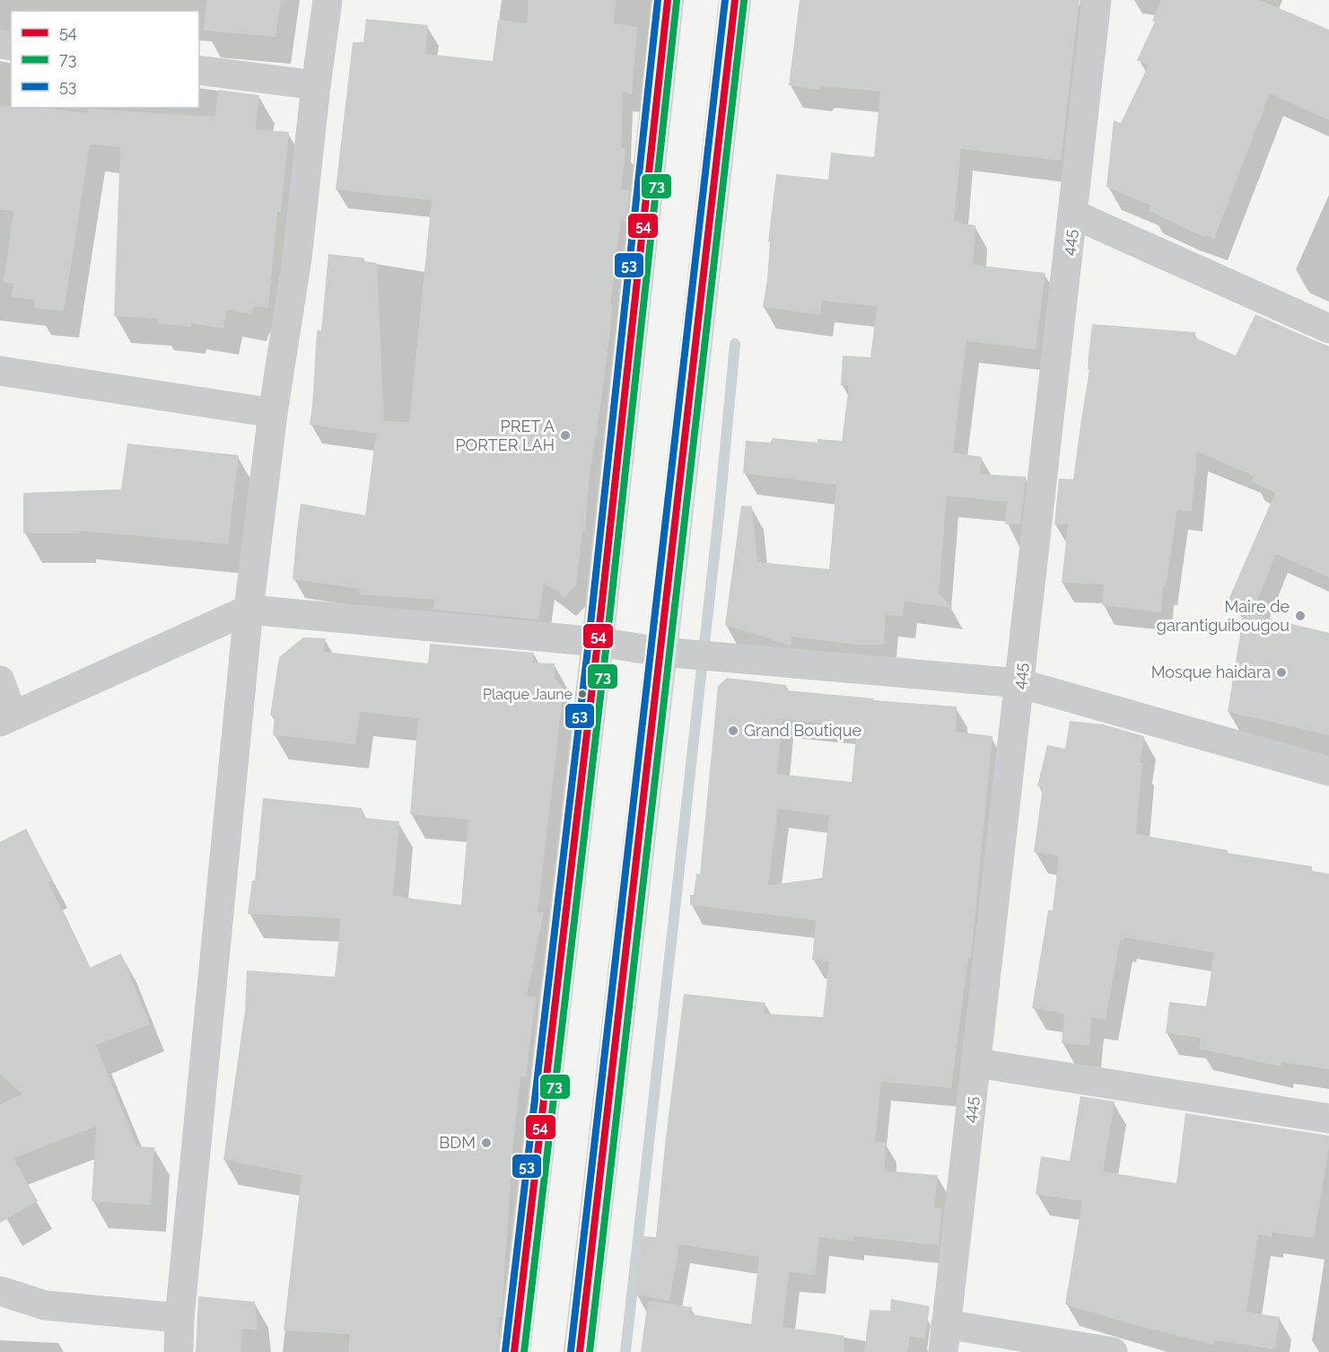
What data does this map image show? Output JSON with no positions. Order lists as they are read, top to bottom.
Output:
{
  "streets": {
    "street": ["445"]
  },
  "places": [
    "PRET A PORTER LAH",
    "Maire de garantiguibougou",
    "Mosque haidara",
    "Plaque Jaune",
    "Grand Boutique",
    "BDM"
  ],
  "lines": ["transit line 54", "transit line 53", "transit line 73"],
  "legend": ["54", "73", "53"]
}
